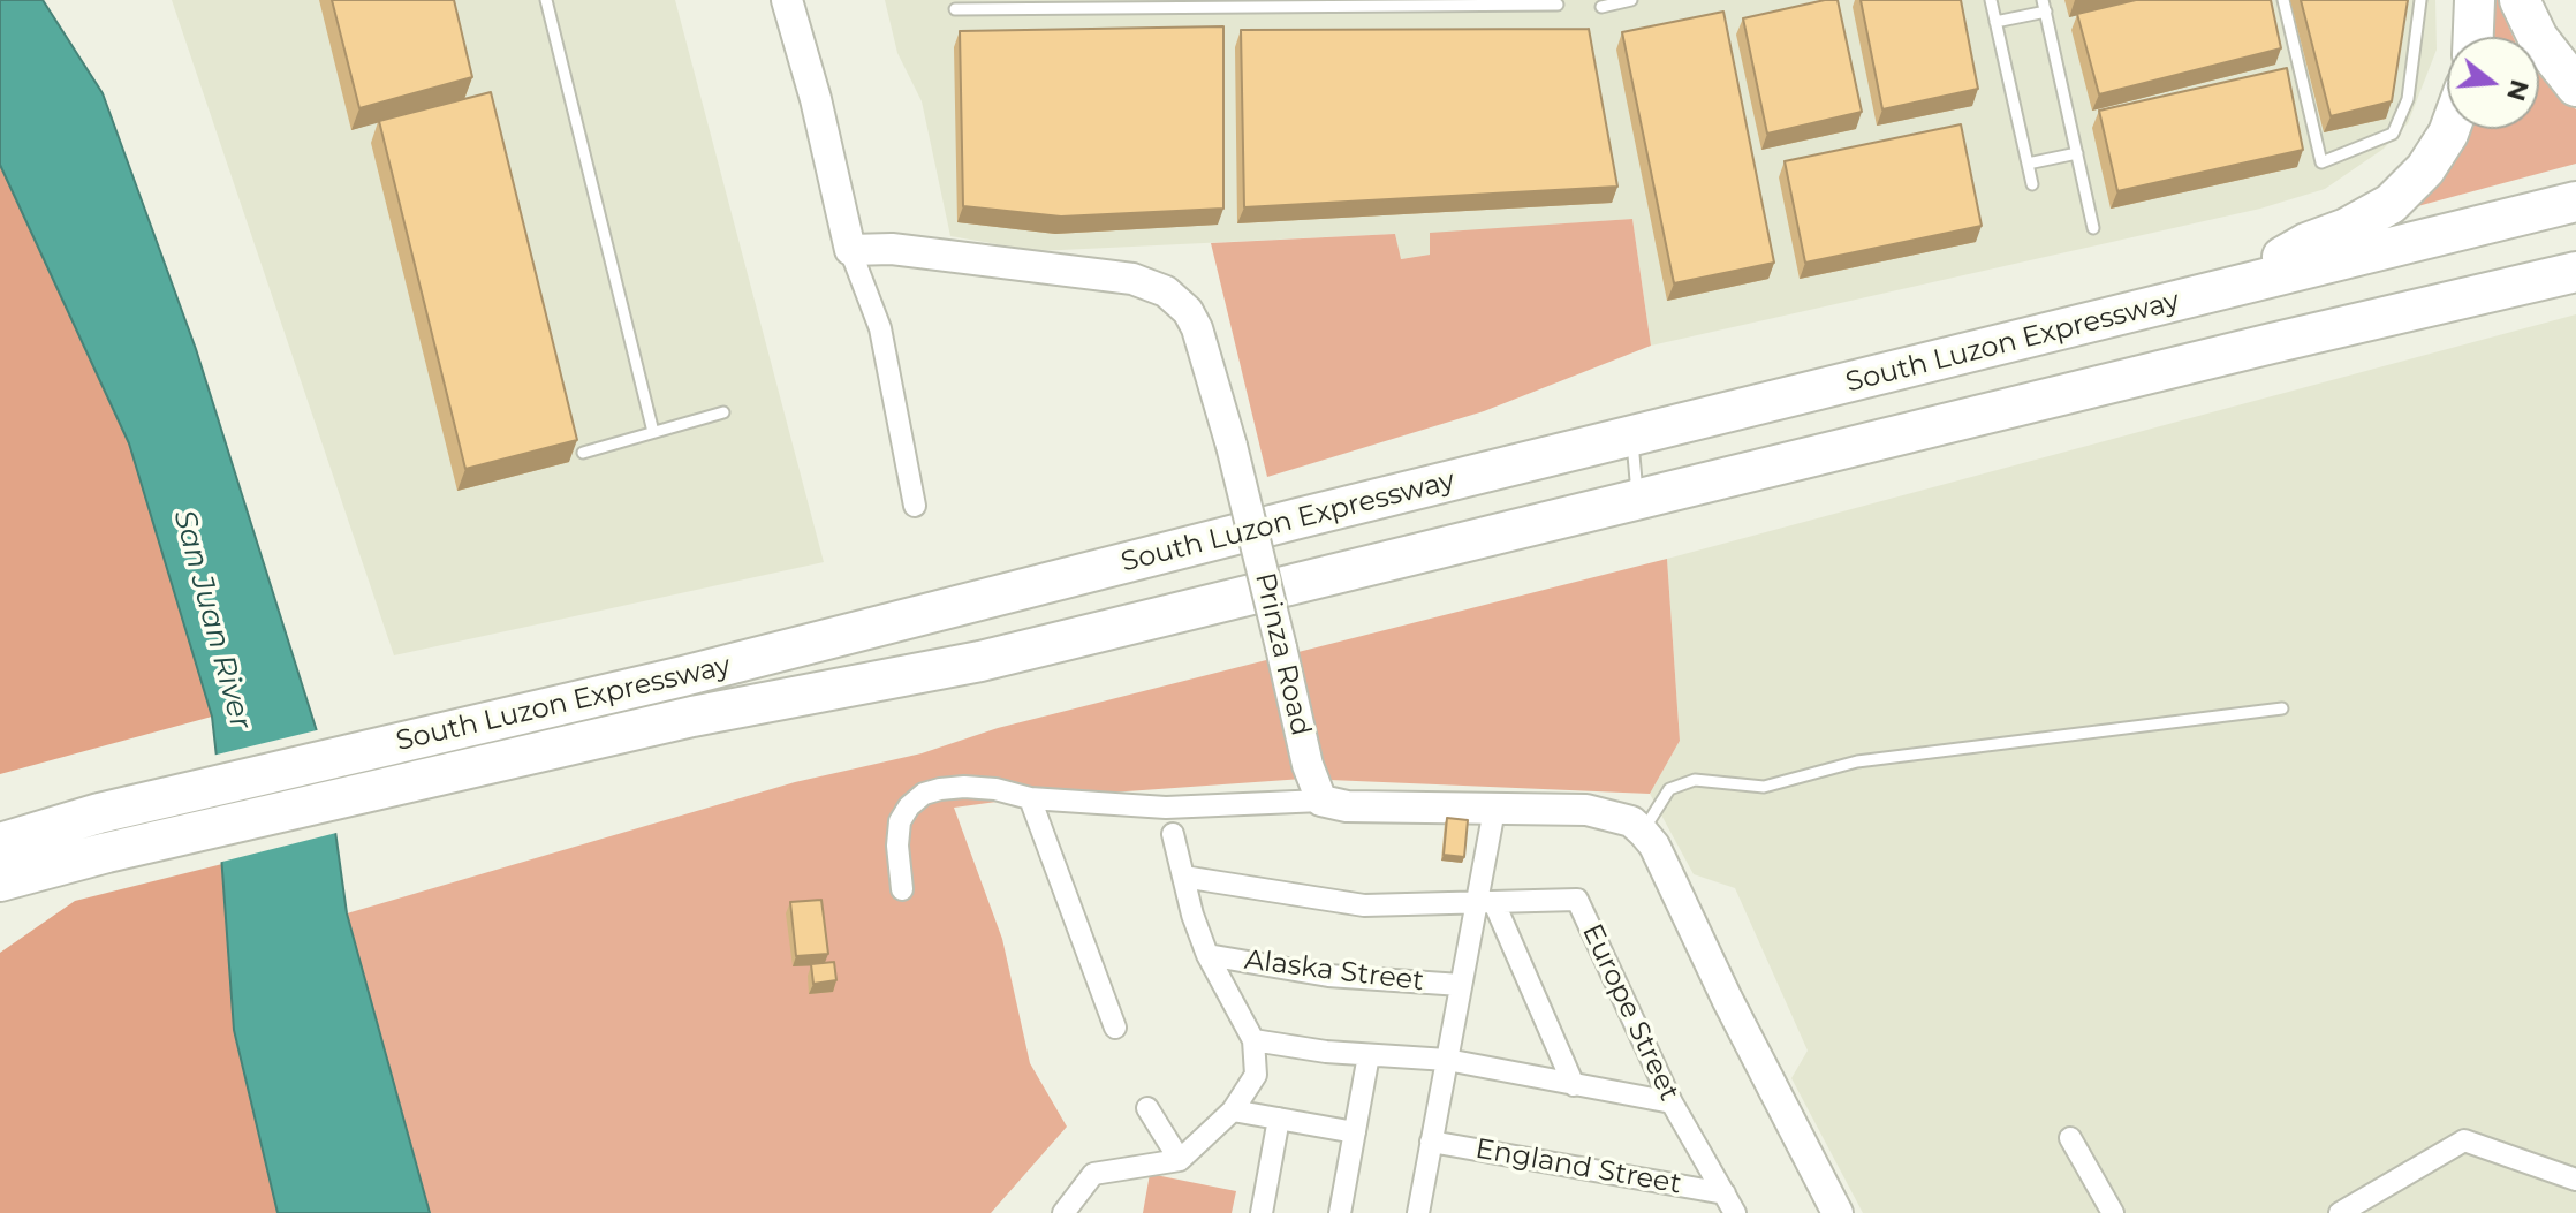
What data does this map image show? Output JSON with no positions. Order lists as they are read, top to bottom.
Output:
{
  "streets": {
    "highway": ["South Luzon Expressway"],
    "main road": ["Prinza Road"],
    "street": ["Alaska Street", "Europe Street", "England Street"]
  },
  "crossings": [
    ["Europe Street", "England Street"]
  ],
  "water": ["San Juan River"],
  "north": "right"
}
